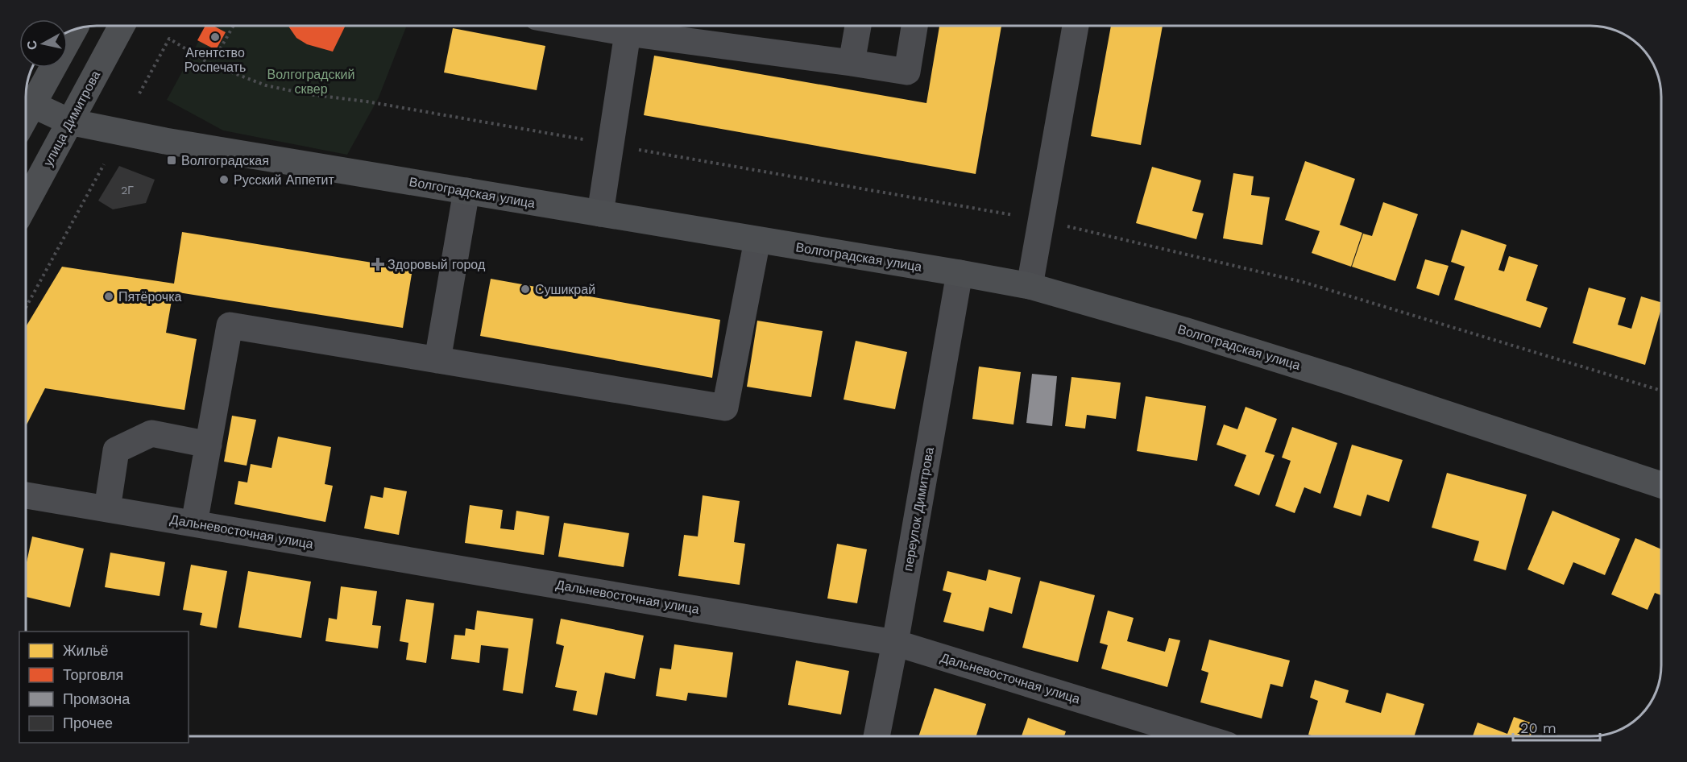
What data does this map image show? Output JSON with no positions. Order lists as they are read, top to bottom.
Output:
{
  "streets": {
    "main road": ["улица Димитрова", "Волгоградская улица"],
    "street": ["переулок Димитрова", "Дальневосточная улица"]
  },
  "crossings": [
    ["улица Димитрова", "Волгоградская улица"],
    ["Волгоградская улица", "переулок Димитрова"],
    ["переулок Димитрова", "Дальневосточная улица"]
  ],
  "parks": ["Волгоградский сквер"],
  "places": {
    "other": [
      "Агентство Роспечать",
      "Русский Аппетит",
      "Сушикрай",
      "Пятёрочка"
    ],
    "transit": ["Волгоградская"],
    "health": ["Здоровый город"]
  },
  "house_numbers": ["2Г"],
  "legend": [
    "Жильё",
    "Торговля",
    "Промзона",
    "Прочее"
  ],
  "scale_bar": "20 m",
  "north": "left"
}
